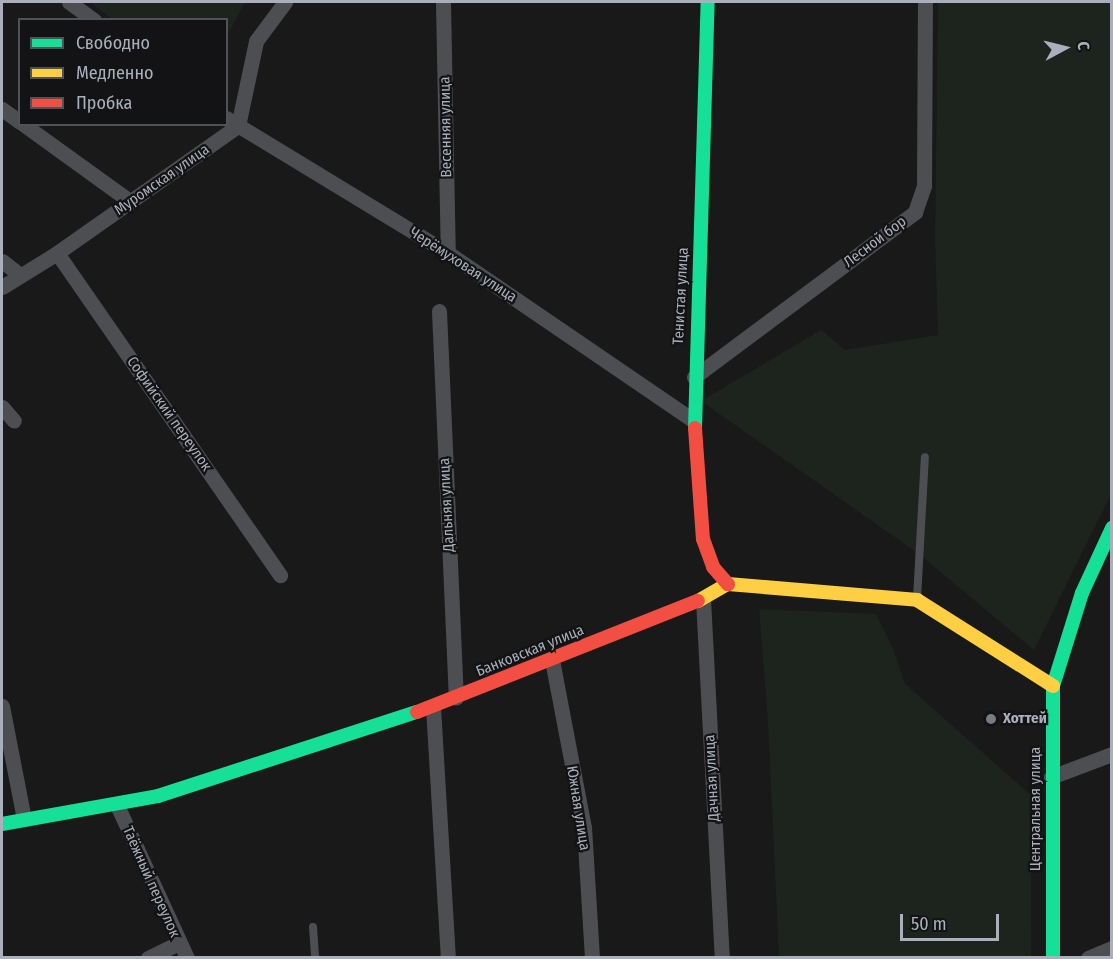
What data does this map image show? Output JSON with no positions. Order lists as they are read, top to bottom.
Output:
{
  "streets": {
    "street": [
      "Весенняя улица",
      "Муромская улица",
      "Лесной бор",
      "Черёмуховая улица",
      "Тенистая улица",
      "Софийский переулок",
      "Дальняя улица",
      "Банковская улица",
      "Дачная улица",
      "Южная улица",
      "Центральная улица",
      "Таёжный переулок"
    ]
  },
  "crossings": [
    ["Весенняя улица", "Черёмуховая улица"],
    ["Муромская улица", "Софийский переулок"],
    ["Лесной бор", "Тенистая улица"],
    ["Черёмуховая улица", "Тенистая улица"],
    ["Тенистая улица", "Банковская улица"],
    ["Дальняя улица", "Банковская улица"],
    ["Банковская улица", "Дачная улица"],
    ["Банковская улица", "Южная улица"],
    ["Банковская улица", "Таёжный переулок"]
  ],
  "places": ["Хоттей"],
  "legend": ["Свободно", "Медленно", "Пробка"],
  "scale_bar": "50 m",
  "north": "right"
}
